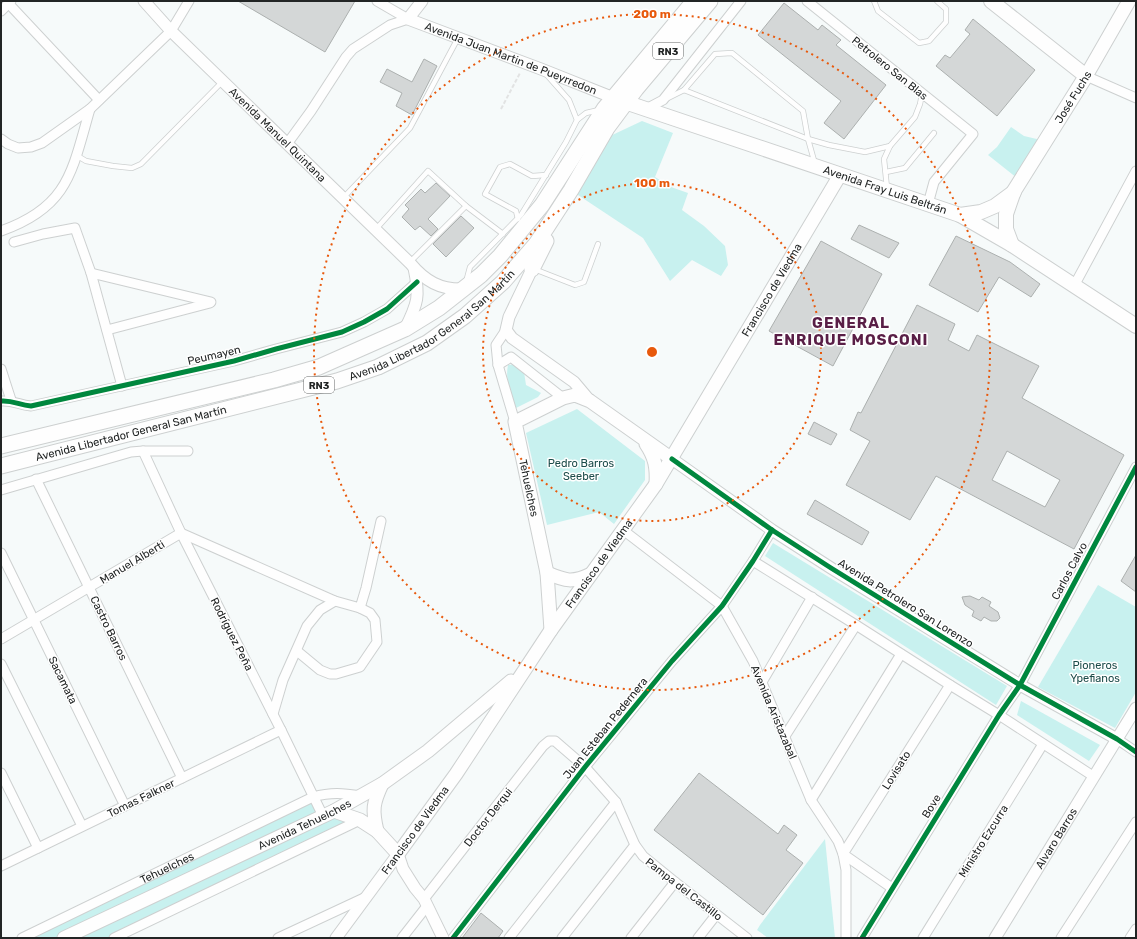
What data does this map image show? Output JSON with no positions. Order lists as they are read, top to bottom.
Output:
{
  "streets": {
    "highway": ["RN3", "Avenida Libertador General San Martín"],
    "main road": [
      "José Fuchs",
      "Avenida Fray Luis Beltrán",
      "Francisco de Viedma",
      "Tehuelches",
      "Avenida Tehuelches"
    ],
    "street": [
      "Avenida Juan Martin de Pueyrredon",
      "Petrolero San Blas",
      "Avenida Manuel Quintana",
      "Peumayen",
      "Manuel Alberti",
      "Carlos Calvo",
      "Avenida Petrolero San Lorenzo",
      "Castro Barros",
      "Rodríguez Peña",
      "Sacamata",
      "Avenida Aristazabal",
      "Juan Esteban Pedernera",
      "Lovisato",
      "Tomas Falkner",
      "Bove",
      "Doctor Derqui",
      "Alvaro Barros",
      "Ministro Ezcurra",
      "Pampa del Castillo"
    ]
  },
  "crossings": [
    ["Avenida Juan Martin de Pueyrredon", "Avenida Fray Luis Beltrán"],
    ["Avenida Juan Martin de Pueyrredon", "Avenida Libertador General San Martín"],
    ["Petrolero San Blas", "Avenida Fray Luis Beltrán"],
    ["José Fuchs", "Avenida Fray Luis Beltrán"],
    ["Avenida Manuel Quintana", "Avenida Libertador General San Martín"],
    ["Avenida Fray Luis Beltrán", "Francisco de Viedma"],
    ["Avenida Fray Luis Beltrán", "Avenida Libertador General San Martín"],
    ["Francisco de Viedma", "Tehuelches"],
    ["Francisco de Viedma", "Avenida Petrolero San Lorenzo"],
    ["Francisco de Viedma", "Avenida Aristazabal"],
    ["Francisco de Viedma", "Avenida Tehuelches"],
    ["Tehuelches", "Rodríguez Peña"],
    ["Tehuelches", "Avenida Tehuelches"],
    ["Manuel Alberti", "Castro Barros"],
    ["Manuel Alberti", "Rodríguez Peña"],
    ["Manuel Alberti", "Sacamata"],
    ["Carlos Calvo", "Avenida Petrolero San Lorenzo"],
    ["Carlos Calvo", "Bove"],
    ["Avenida Petrolero San Lorenzo", "Juan Esteban Pedernera"],
    ["Avenida Petrolero San Lorenzo", "Bove"],
    ["Avenida Petrolero San Lorenzo", "Alvaro Barros"],
    ["Castro Barros", "Tomas Falkner"],
    ["Rodríguez Peña", "Tomas Falkner"],
    ["Rodríguez Peña", "Avenida Tehuelches"],
    ["Sacamata", "Tomas Falkner"],
    ["Avenida Aristazabal", "Juan Esteban Pedernera"],
    ["Avenida Aristazabal", "Lovisato"],
    ["Juan Esteban Pedernera", "Pampa del Castillo"],
    ["Doctor Derqui", "Pampa del Castillo"]
  ],
  "districts": ["GENERAL ENRIQUE MOSCONI"],
  "parks": ["Pedro Barros Seeber", "Pioneros Ypefianos"],
  "rings": ["200 m", "100 m"]
}
